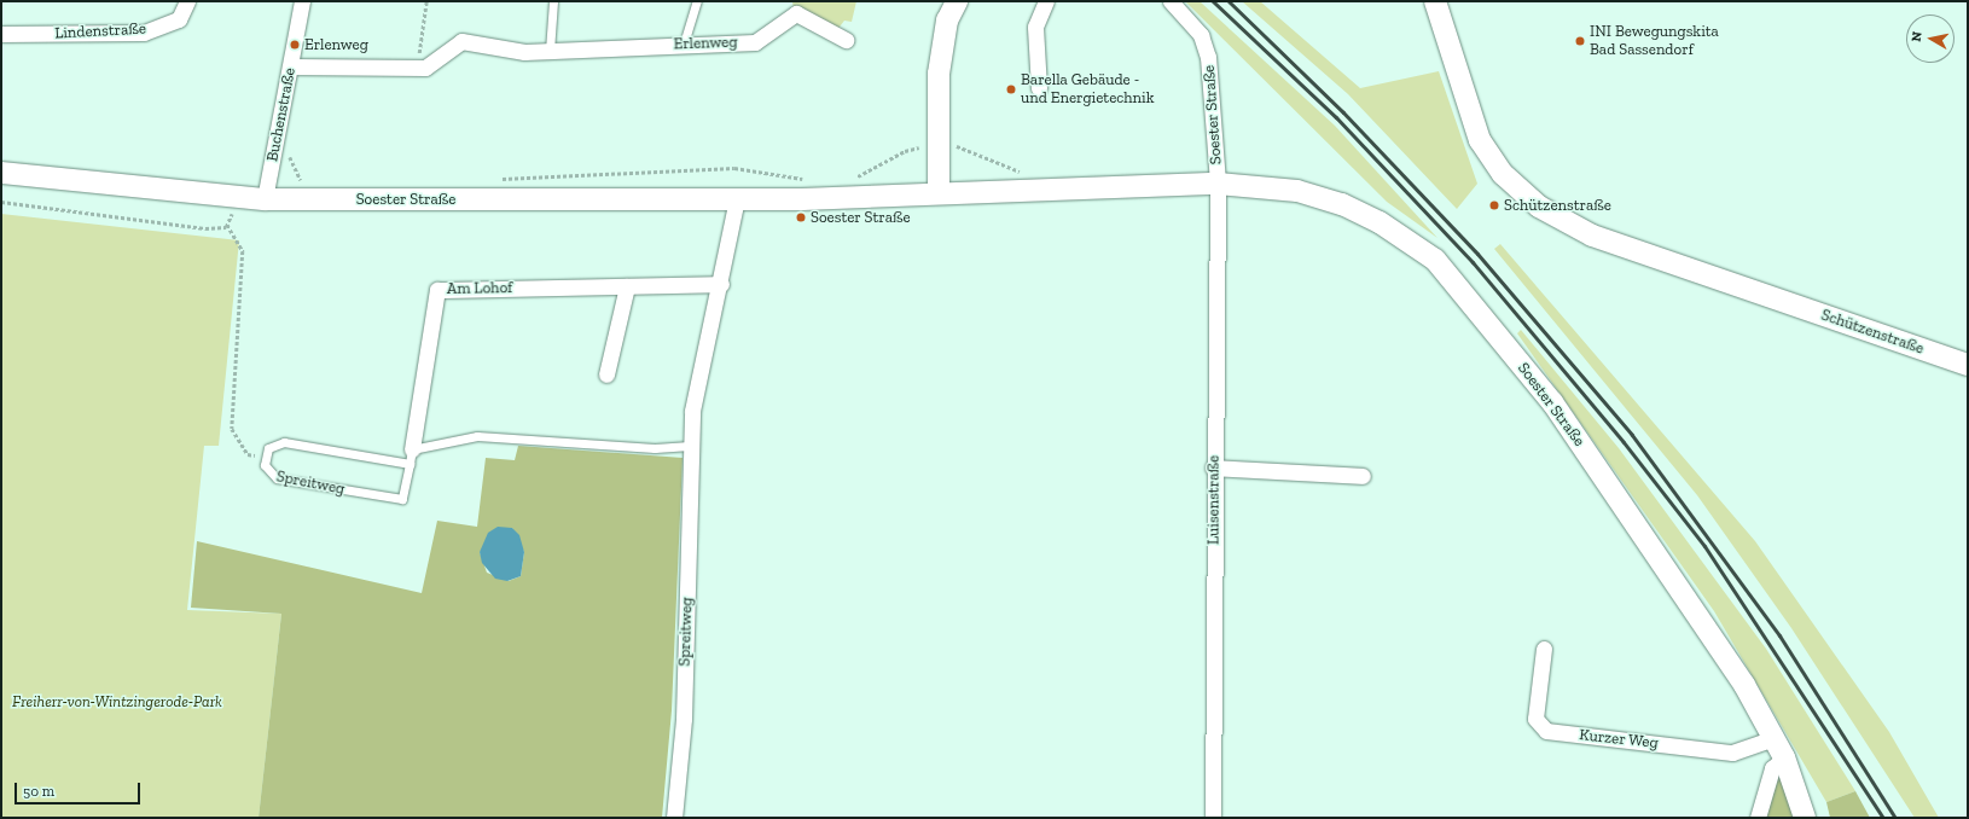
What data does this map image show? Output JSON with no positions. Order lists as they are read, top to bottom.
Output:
{
  "streets": {
    "street": [
      "Lindenstraße",
      "Erlenweg",
      "Buchenstraße",
      "Soester Straße",
      "Am Lohof",
      "Schützenstraße",
      "Spreitweg",
      "Luisenstraße",
      "Kurzer Weg"
    ]
  },
  "crossings": [
    ["Erlenweg", "Buchenstraße"],
    ["Buchenstraße", "Soester Straße"],
    ["Soester Straße", "Spreitweg"],
    ["Soester Straße", "Luisenstraße"],
    ["Soester Straße", "Kurzer Weg"],
    ["Am Lohof", "Spreitweg"]
  ],
  "parks": ["Freiherr-von-Wintzingerode-Park"],
  "places": [
    "INI Bewegungskita Bad Sassendorf",
    "Erlenweg",
    "Barella Gebäude - und Energietechnik",
    "Schützenstraße",
    "Soester Straße"
  ],
  "scale_bar": "50 m",
  "north": "left"
}
